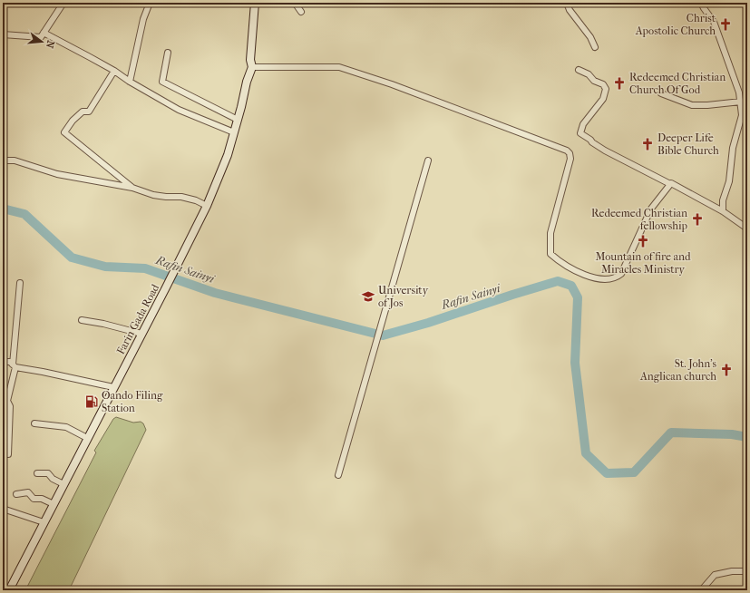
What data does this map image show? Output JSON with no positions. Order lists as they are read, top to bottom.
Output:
{
  "streets": {
    "main road": ["Farin Gada Road"]
  },
  "water": ["Rafin Sainyi"],
  "places": {
    "church": [
      "Christ Apostolic Church",
      "Redeemed Christian Church Of God",
      "Deeper Life Bible Church",
      "Redeemed Christian fellowship",
      "Mountain of fire and Miracles Ministry",
      "St. John's Anglican church"
    ],
    "school or university": ["University of Jos"],
    "fuel station": ["Oando Filing Station"]
  },
  "north": "right"
}
